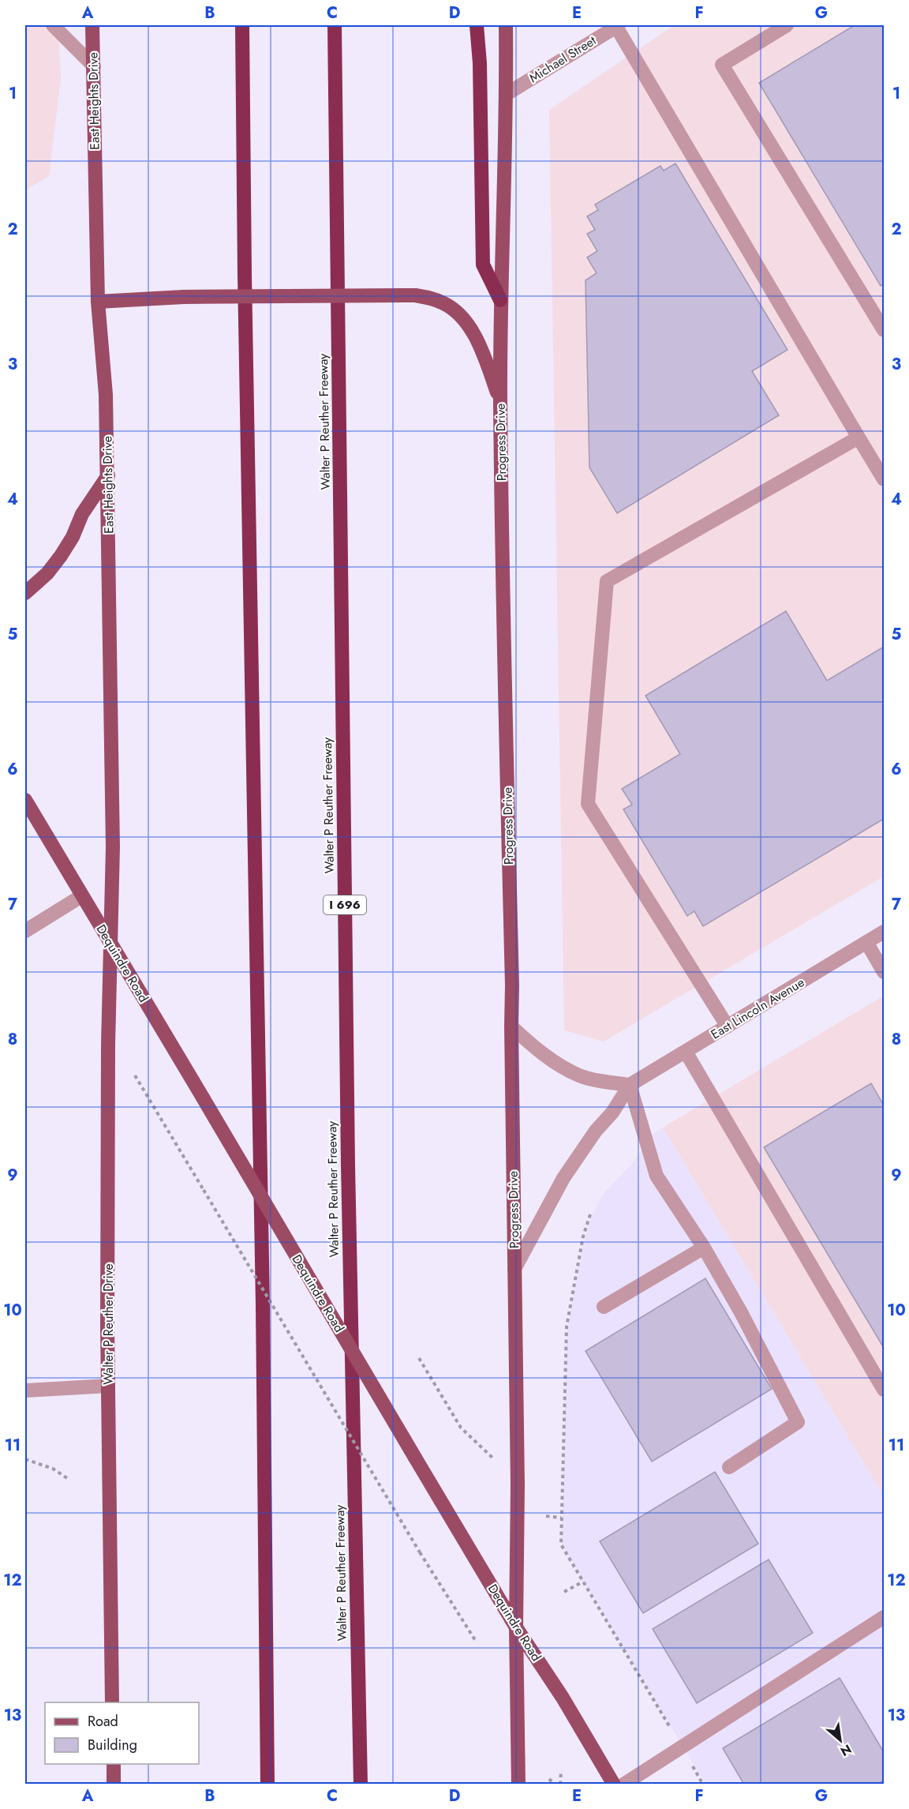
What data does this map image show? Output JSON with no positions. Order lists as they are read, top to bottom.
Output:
{
  "streets": {
    "highway": ["Walter P Reuther Freeway", "I 696"],
    "main road": [
      "East Heights Drive",
      "Progress Drive",
      "Dequindre Road",
      "Walter P Reuther Drive"
    ],
    "street": ["Michael Street", "East Lincoln Avenue"]
  },
  "crossings": [
    ["Michael Street", "Progress Drive"],
    ["East Heights Drive", "Dequindre Road"],
    ["East Heights Drive", "Walter P Reuther Drive"],
    ["Progress Drive", "Dequindre Road"],
    ["Progress Drive", "East Lincoln Avenue"],
    ["Dequindre Road", "Walter P Reuther Drive"]
  ],
  "legend": ["Road", "Building"],
  "north": "bottom right",
  "grid": {
    "columns": [
      "A",
      "B",
      "C",
      "D",
      "E",
      "F",
      "G"
    ],
    "rows": [
      "1",
      "2",
      "3",
      "4",
      "5",
      "6",
      "7",
      "8",
      "9",
      "10",
      "11",
      "12",
      "13"
    ]
  }
}
